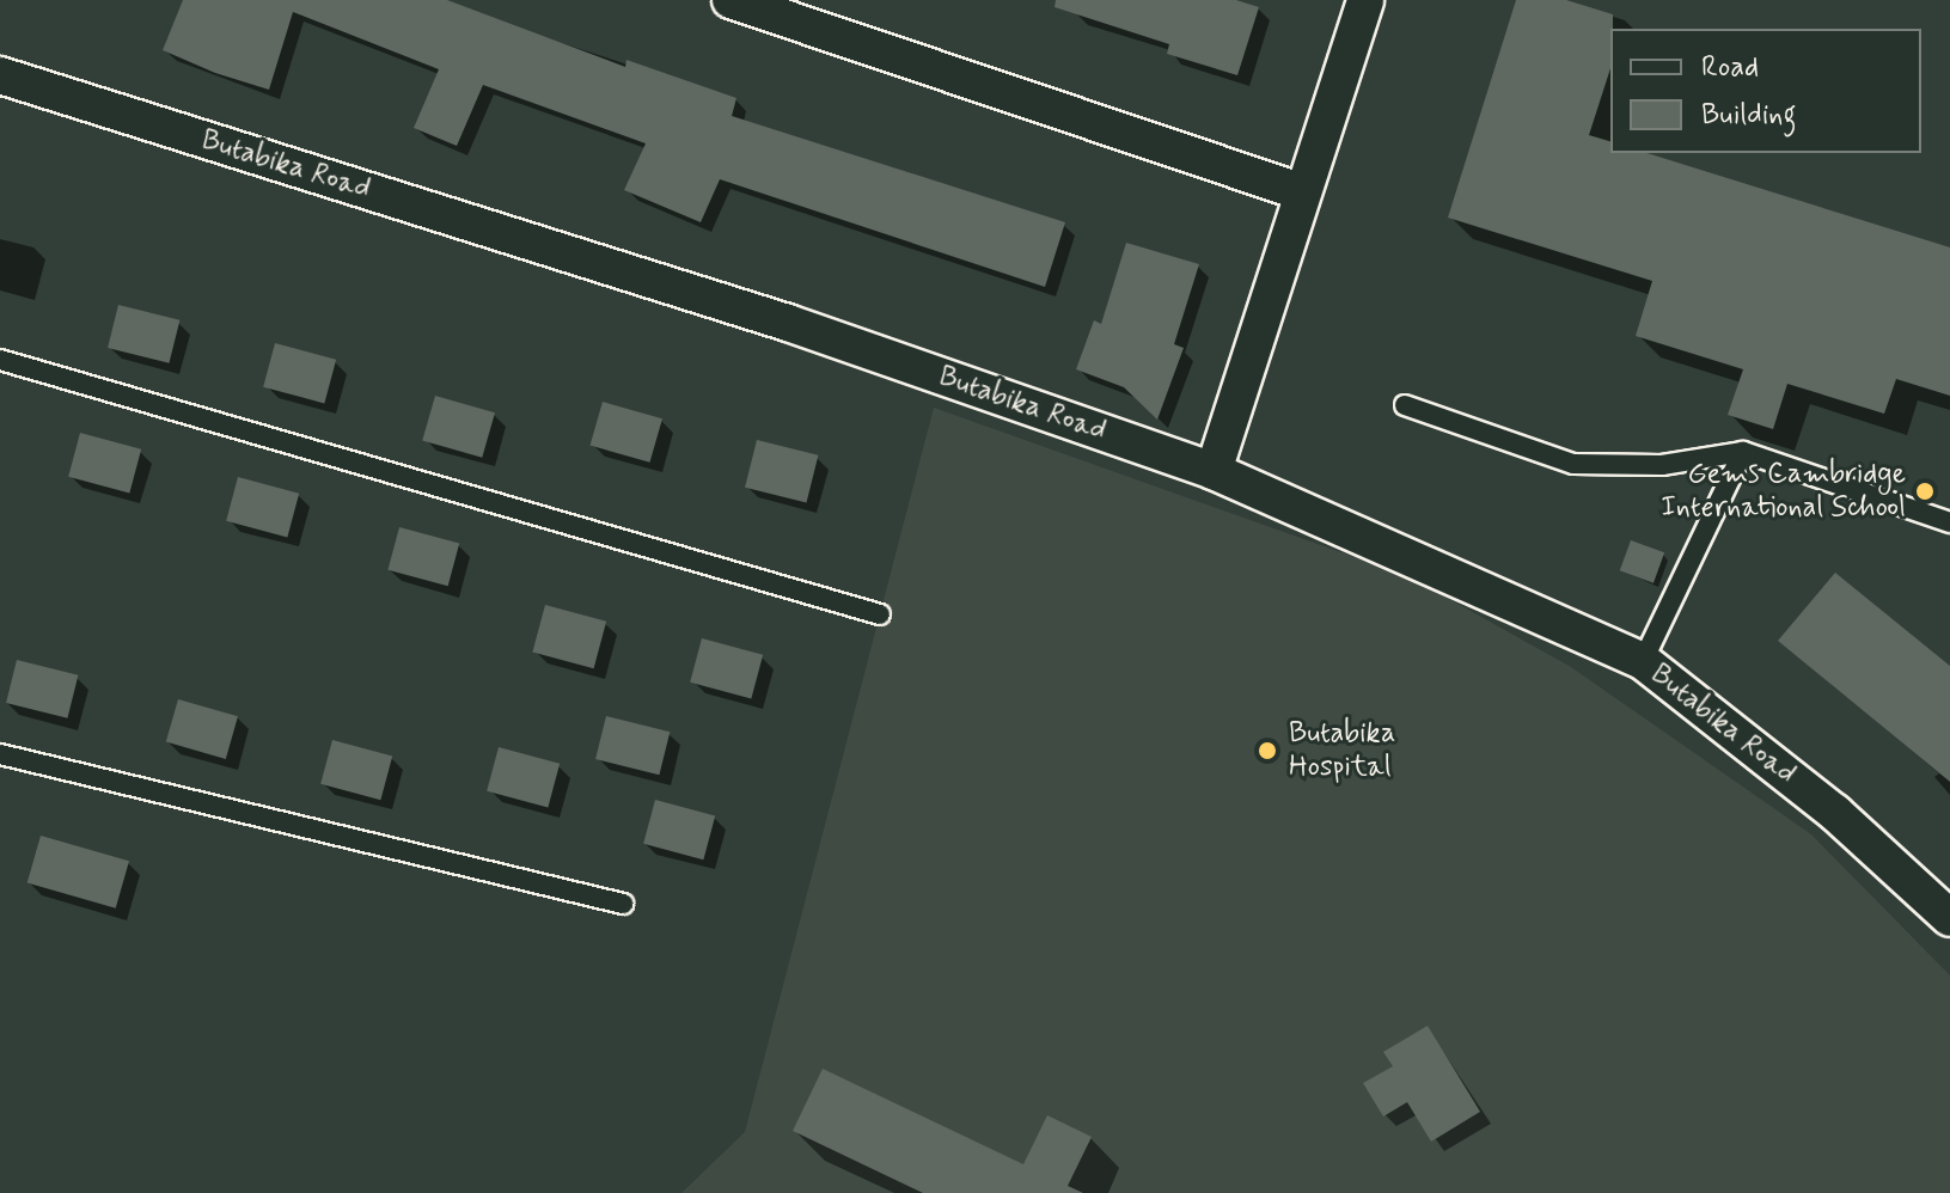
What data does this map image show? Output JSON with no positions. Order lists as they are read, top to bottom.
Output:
{
  "streets": {
    "street": ["Butabika Road"]
  },
  "places": ["Gems Cambridge International School", "Butabika Hospital"],
  "legend": ["Road", "Building"]
}
